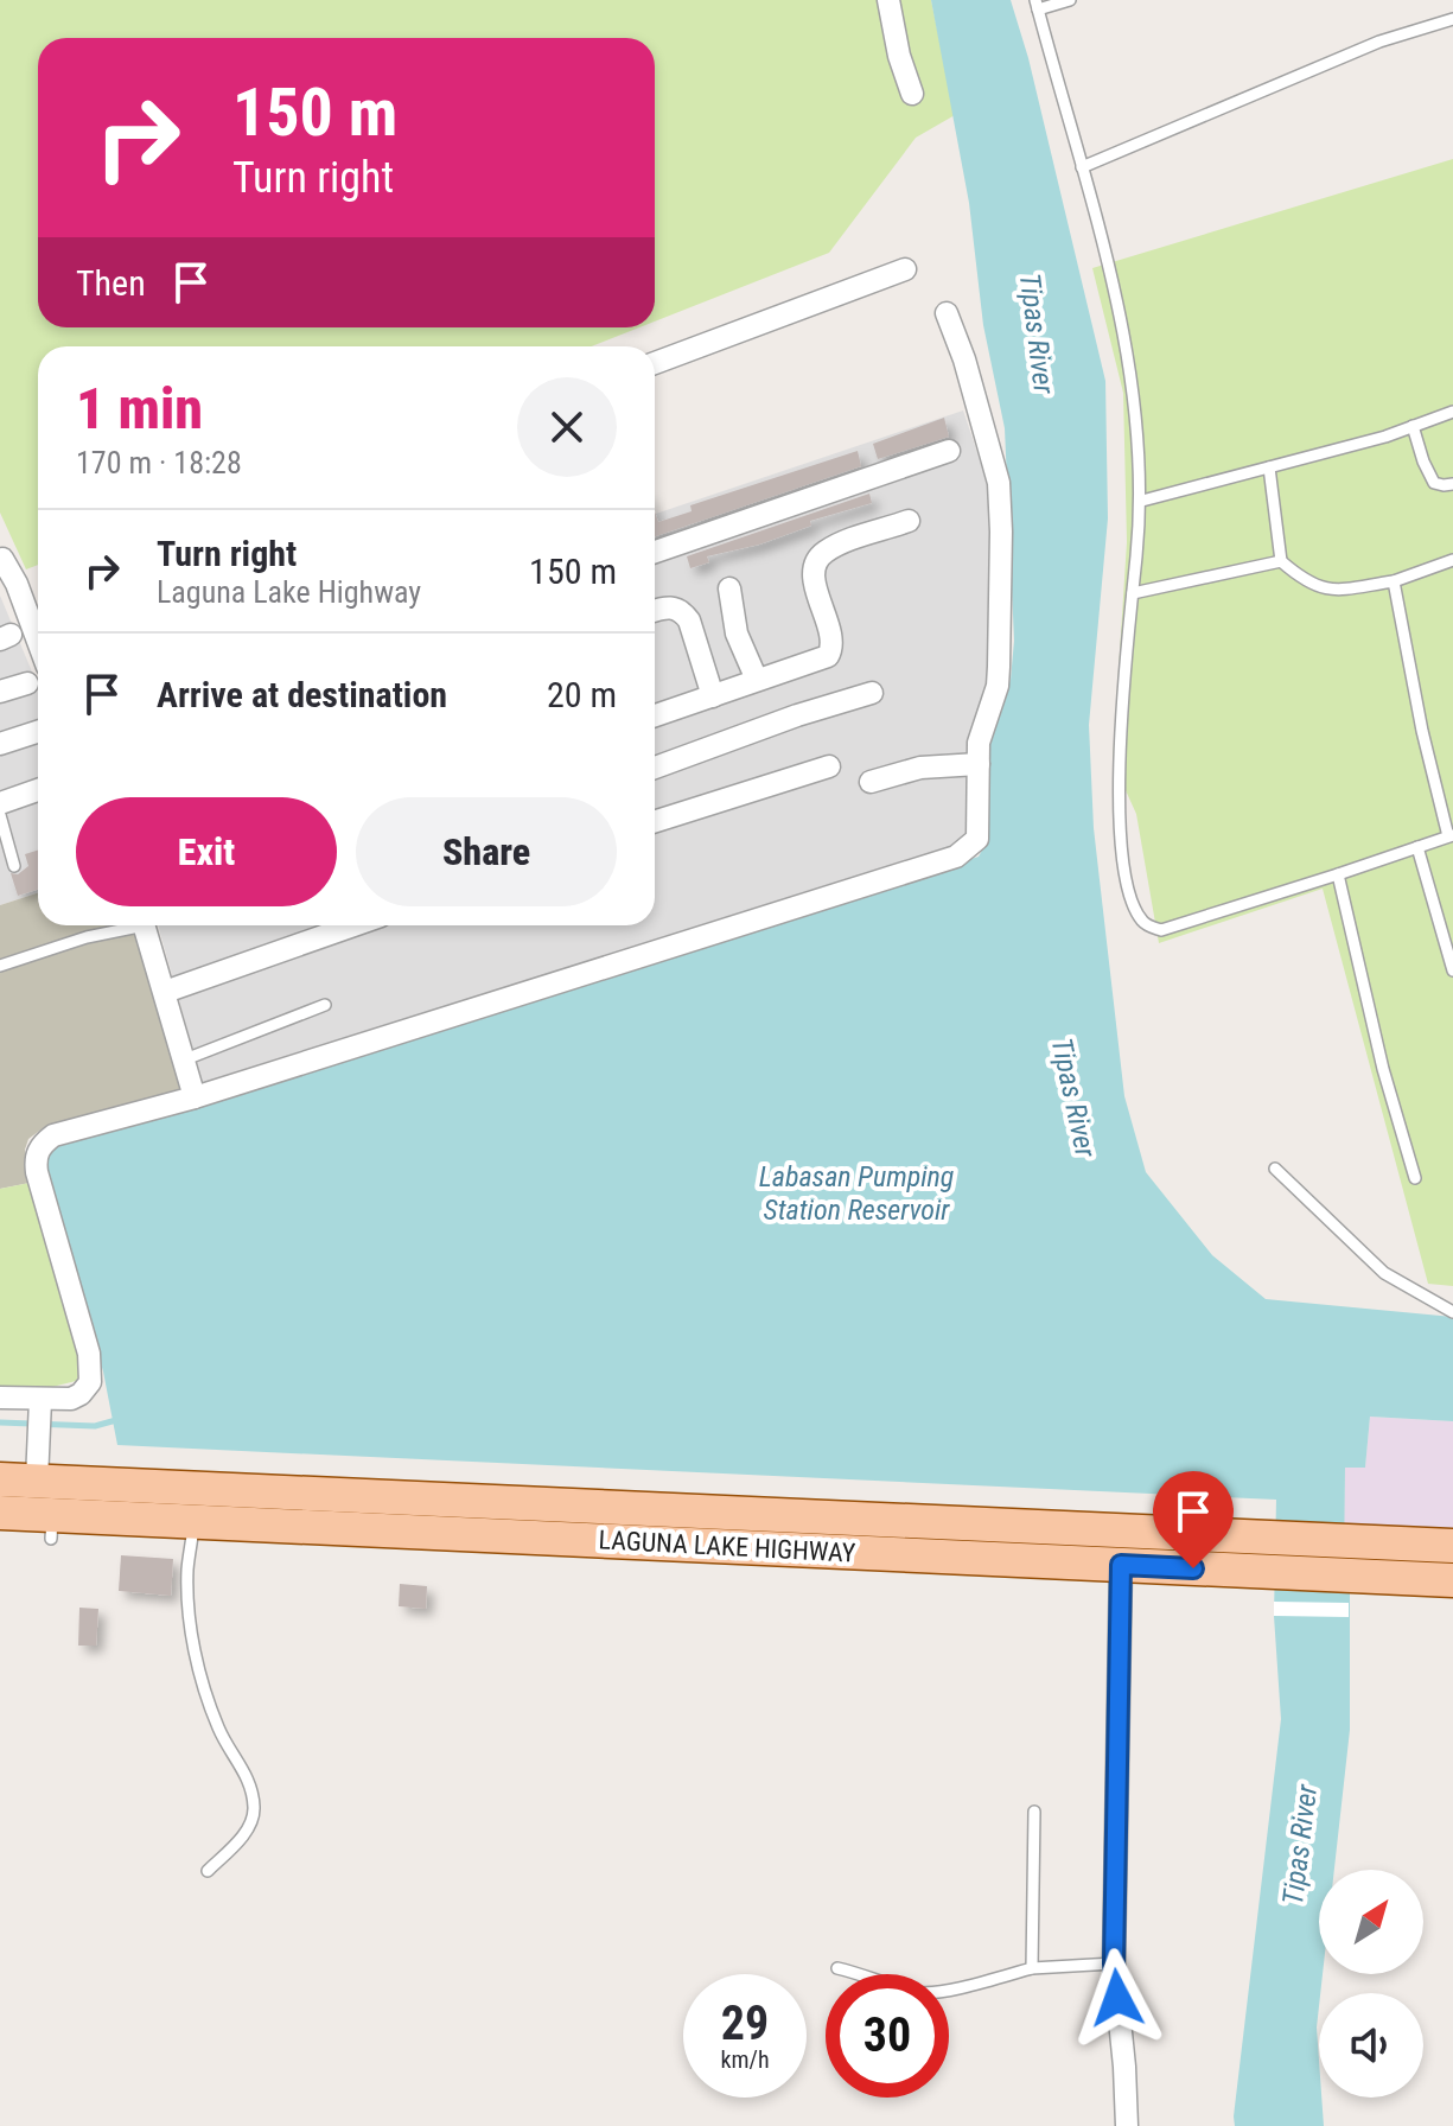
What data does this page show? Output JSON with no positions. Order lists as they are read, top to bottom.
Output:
{
  "streets": {
    "main road": ["LAGUNA LAKE HIGHWAY"]
  },
  "water": ["Tipas River", "Labasan Pumping Station Reservoir"],
  "north": "top right",
  "page": {
    "turn": ["150 m", "Turn right"],
    "then": "Then",
    "heading": ["1 min", "170 m · 18:28"],
    "list": [
      {
        "name": "Turn right",
        "note": "Laguna Lake Highway",
        "value": "150 m"
      },
      {
        "name": "Arrive at destination",
        "value": "20 m"
      }
    ],
    "buttons": ["Exit", "Share"],
    "speed": "29 km/h",
    "limit": "30"
  }
}
